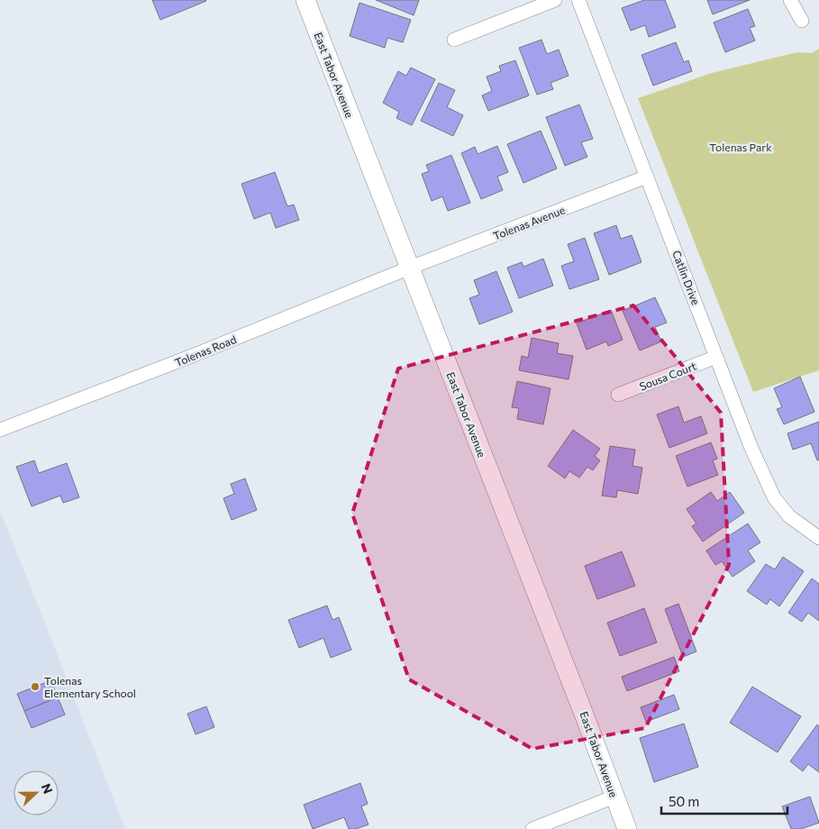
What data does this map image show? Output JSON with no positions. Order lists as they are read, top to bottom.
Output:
{
  "streets": {
    "main road": ["East Tabor Avenue"],
    "street": [
      "Tolenas Avenue",
      "Catlin Drive",
      "Tolenas Road",
      "Sousa Court"
    ]
  },
  "crossings": [
    ["East Tabor Avenue", "Tolenas Avenue"],
    ["East Tabor Avenue", "Tolenas Road"],
    ["Tolenas Avenue", "Catlin Drive"],
    ["Tolenas Avenue", "Tolenas Road"],
    ["Catlin Drive", "Sousa Court"]
  ],
  "parks": ["Tolenas Park"],
  "places": ["Tolenas Elementary School"],
  "scale_bar": "50 m",
  "north": "right"
}
